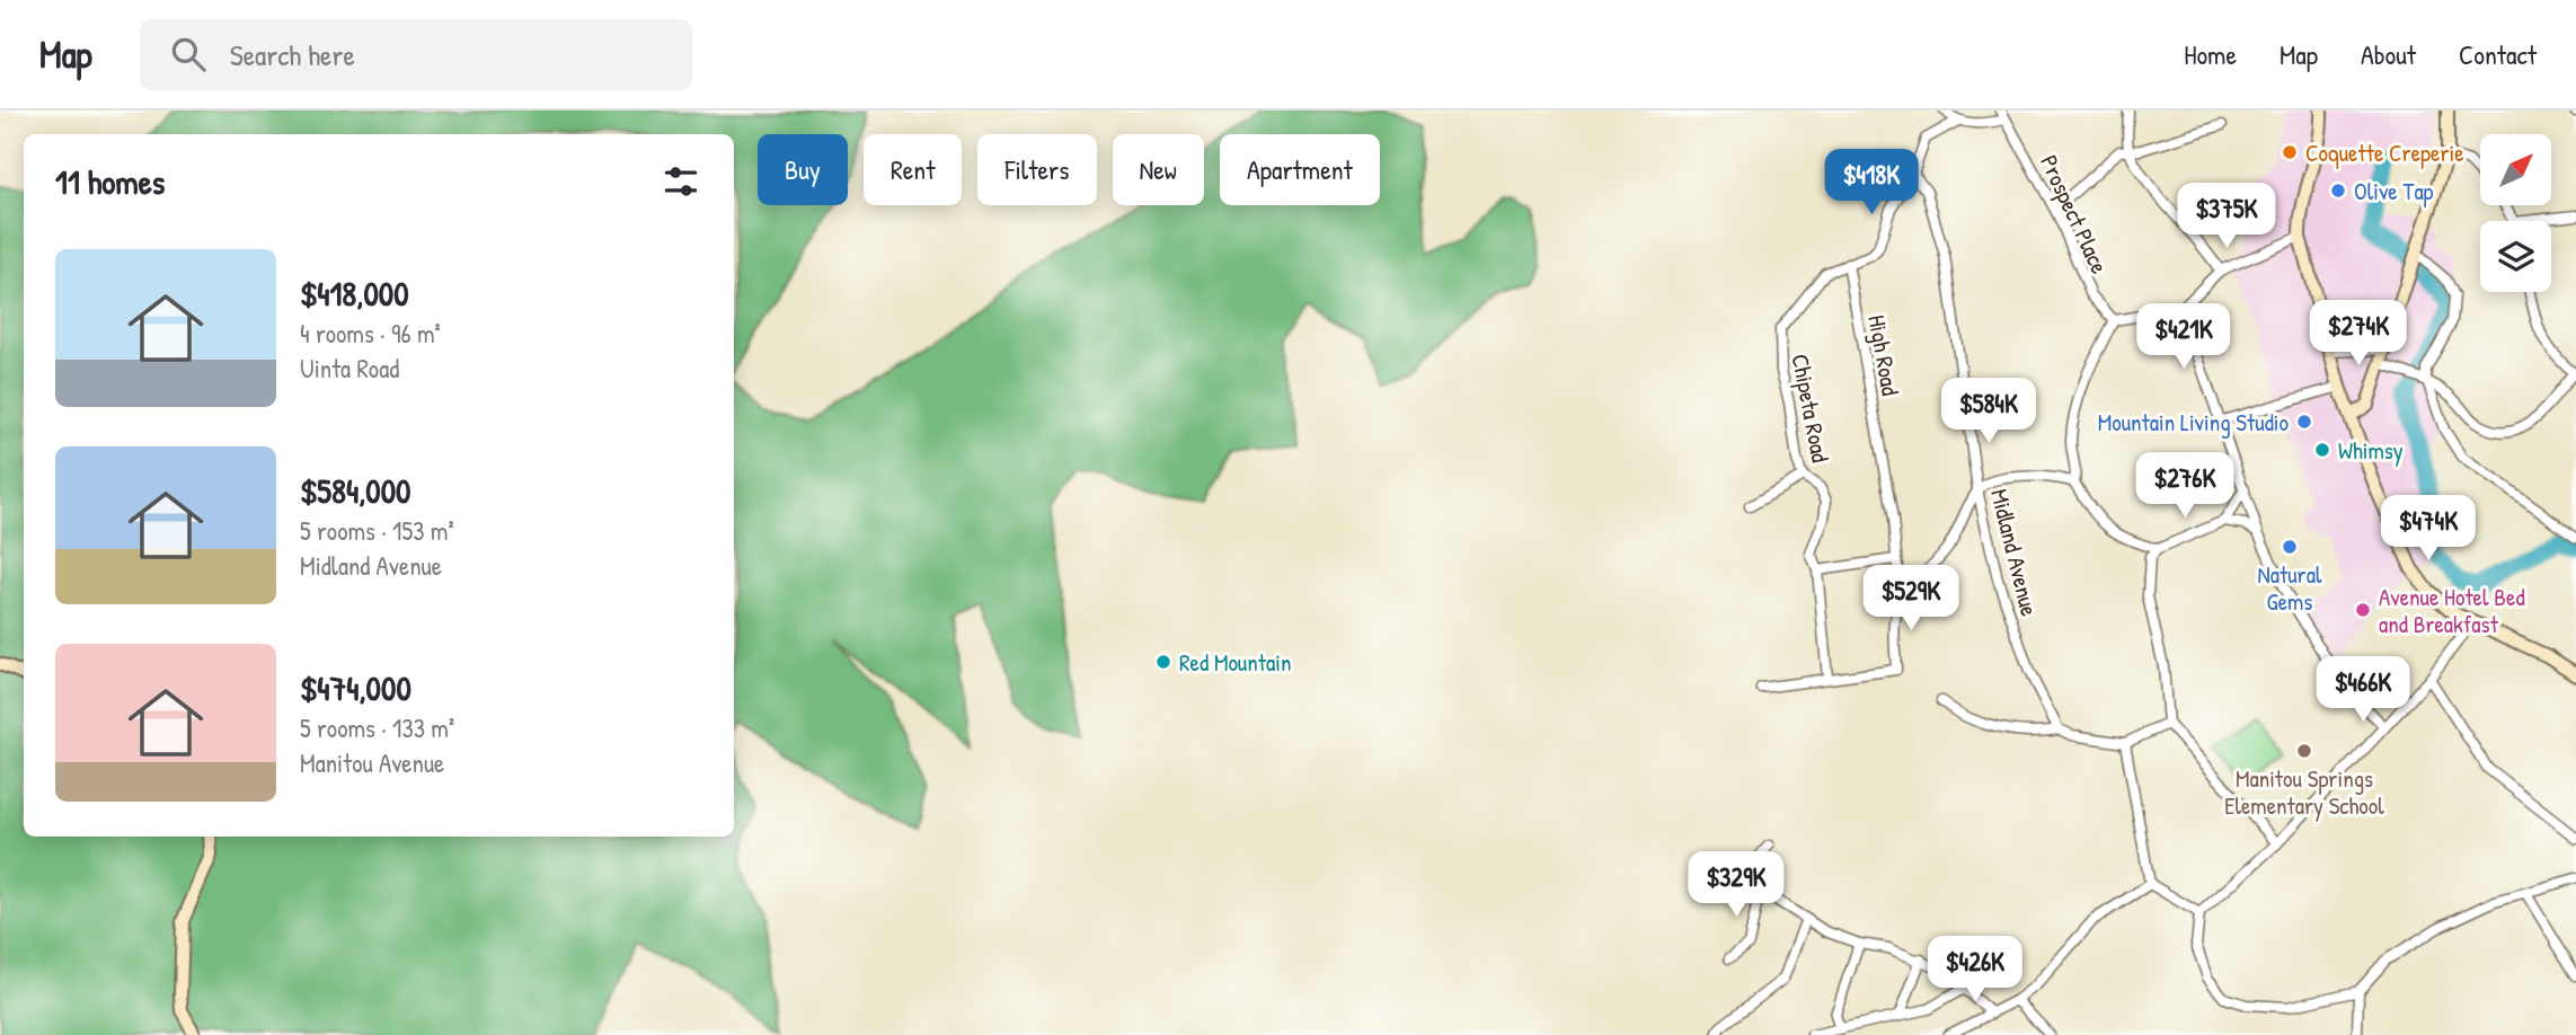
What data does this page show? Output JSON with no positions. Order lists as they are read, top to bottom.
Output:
{
  "streets": {
    "street": [
      "Prospect Place",
      "High Road",
      "Chipeta Road",
      "Midland Avenue"
    ]
  },
  "crossings": [
    ["High Road", "Chipeta Road"]
  ],
  "places": [
    "Coquette Creperie",
    "Olive Tap",
    "Mountain Living Studio",
    "Whimsy",
    "Natural Gems",
    "Avenue Hotel Bed and Breakfast",
    "Red Mountain",
    "Manitou Springs Elementary School"
  ],
  "north": "top right",
  "page": {
    "header": "Map",
    "search": "Search here",
    "nav": [
      "Home",
      "Map",
      "About",
      "Contact"
    ],
    "chip": [
      "Buy",
      "Rent",
      "Filters",
      "New",
      "Apartment"
    ],
    "heading": "11 homes",
    "price": [
      "$418K",
      "$375K",
      "$274K",
      "$421K",
      "$584K",
      "$276K",
      "$474K",
      "$529K",
      "$466K",
      "$329K",
      "$426K"
    ],
    "list": [
      {
        "name": "$418,000",
        "note": "4 rooms · 96 m² · Uinta Road"
      },
      {
        "name": "$584,000",
        "note": "5 rooms · 153 m² · Midland Avenue"
      },
      {
        "name": "$474,000",
        "note": "5 rooms · 133 m² · Manitou Avenue"
      }
    ]
  }
}
